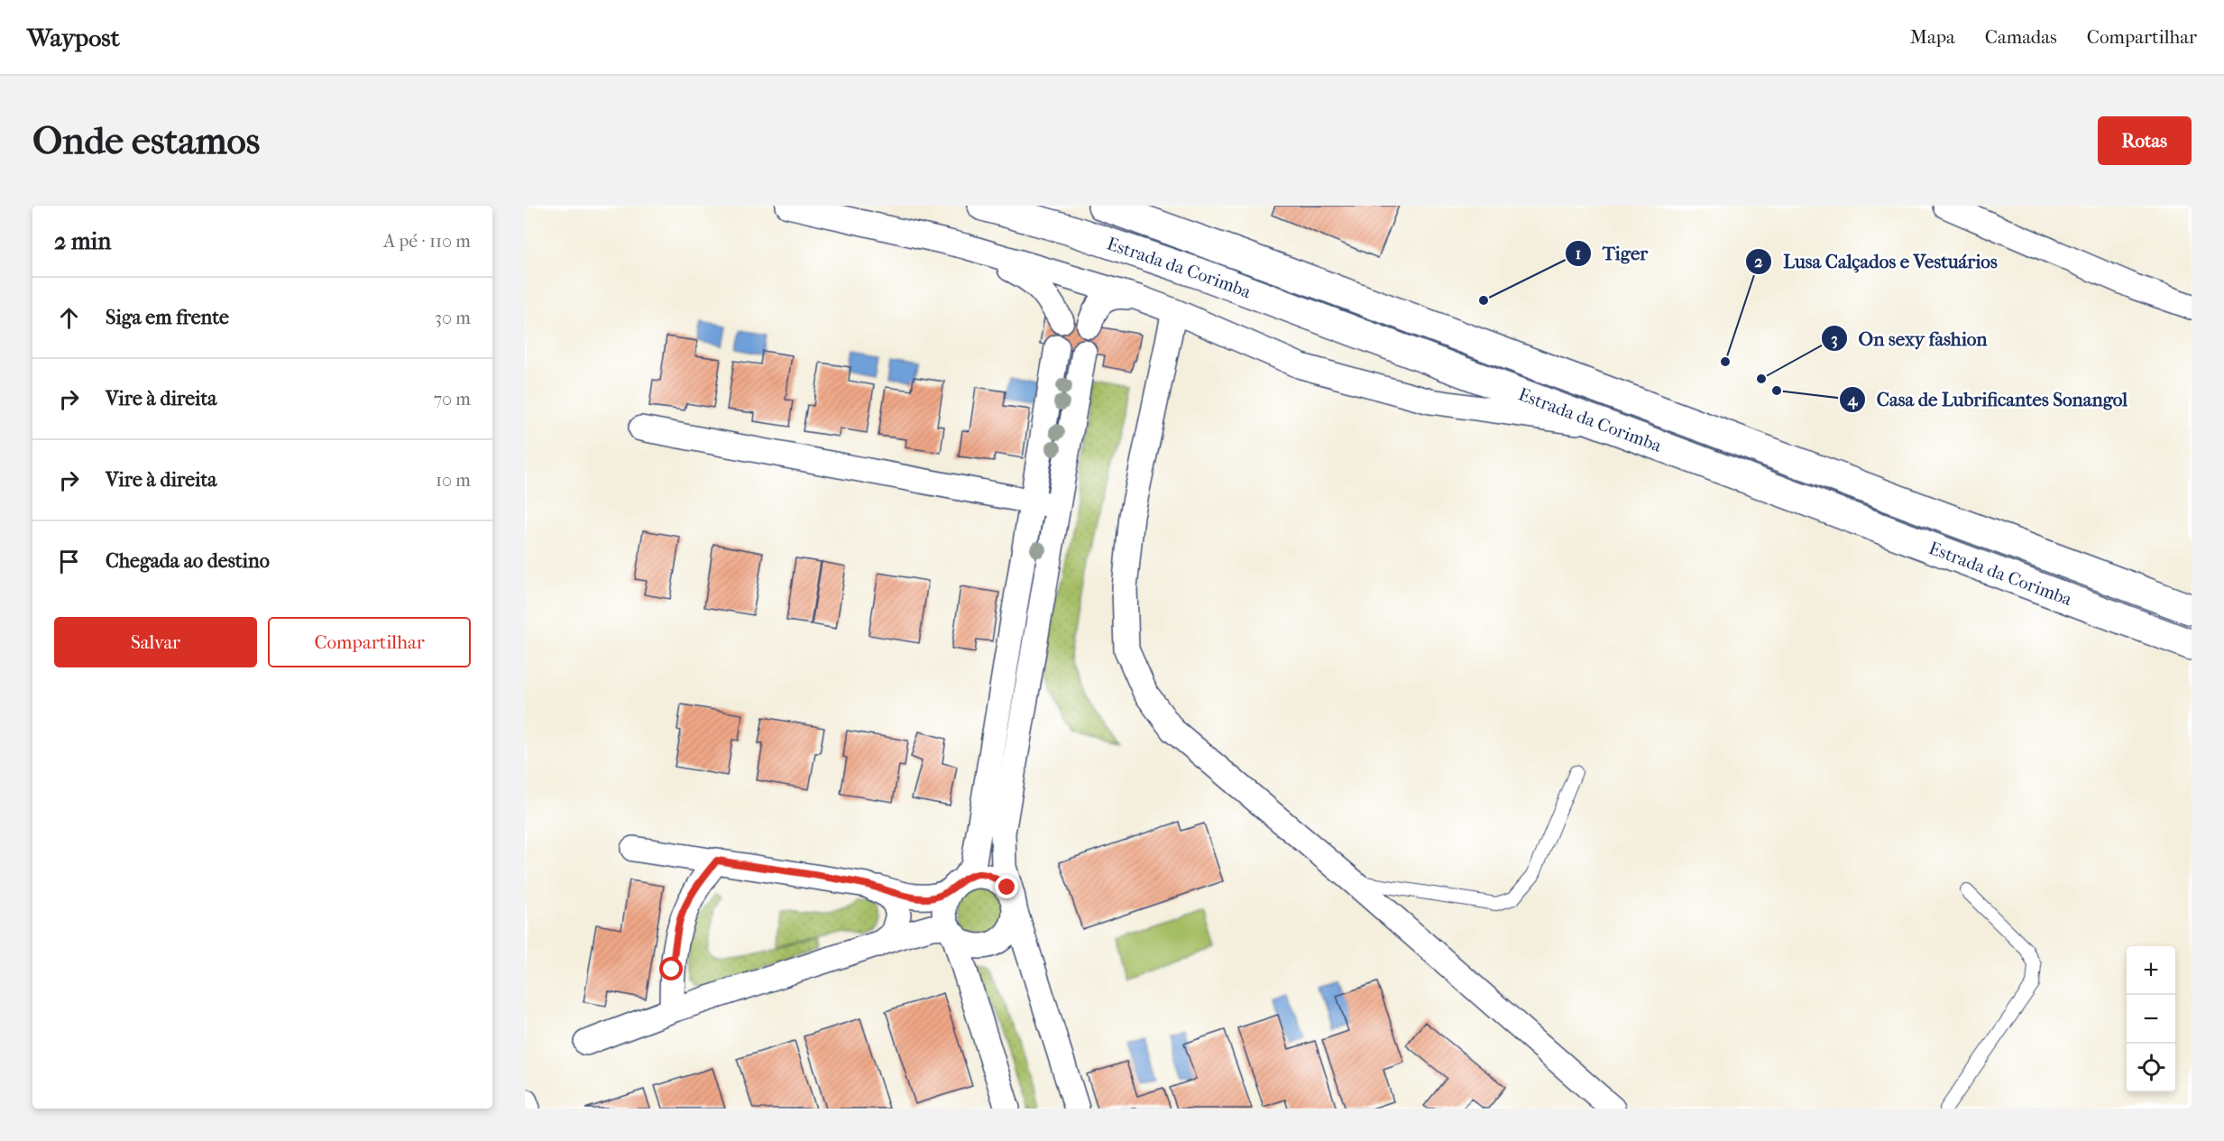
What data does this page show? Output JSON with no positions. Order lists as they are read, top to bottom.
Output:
{
  "streets": {
    "main road": ["Estrada da Corimba"]
  },
  "places": [
    "Tiger",
    "Lusa Calçados e Vestuários",
    "On sexy fashion",
    "Casa de Lubrificantes Sonangol"
  ],
  "page": {
    "header": "Waypost",
    "nav": ["Mapa", "Camadas", "Compartilhar"],
    "buttons": [
      "Rotas",
      ["Salvar", "Compartilhar"]
    ],
    "title": "Onde estamos",
    "heading": ["2 min", "A pé · 110 m"],
    "list": [
      ["Siga em frente", "30 m"],
      ["Vire à direita", "70 m"],
      ["Vire à direita", "10 m"],
      "Chegada ao destino"
    ],
    "map_buttons": ["+", "−"]
  }
}
